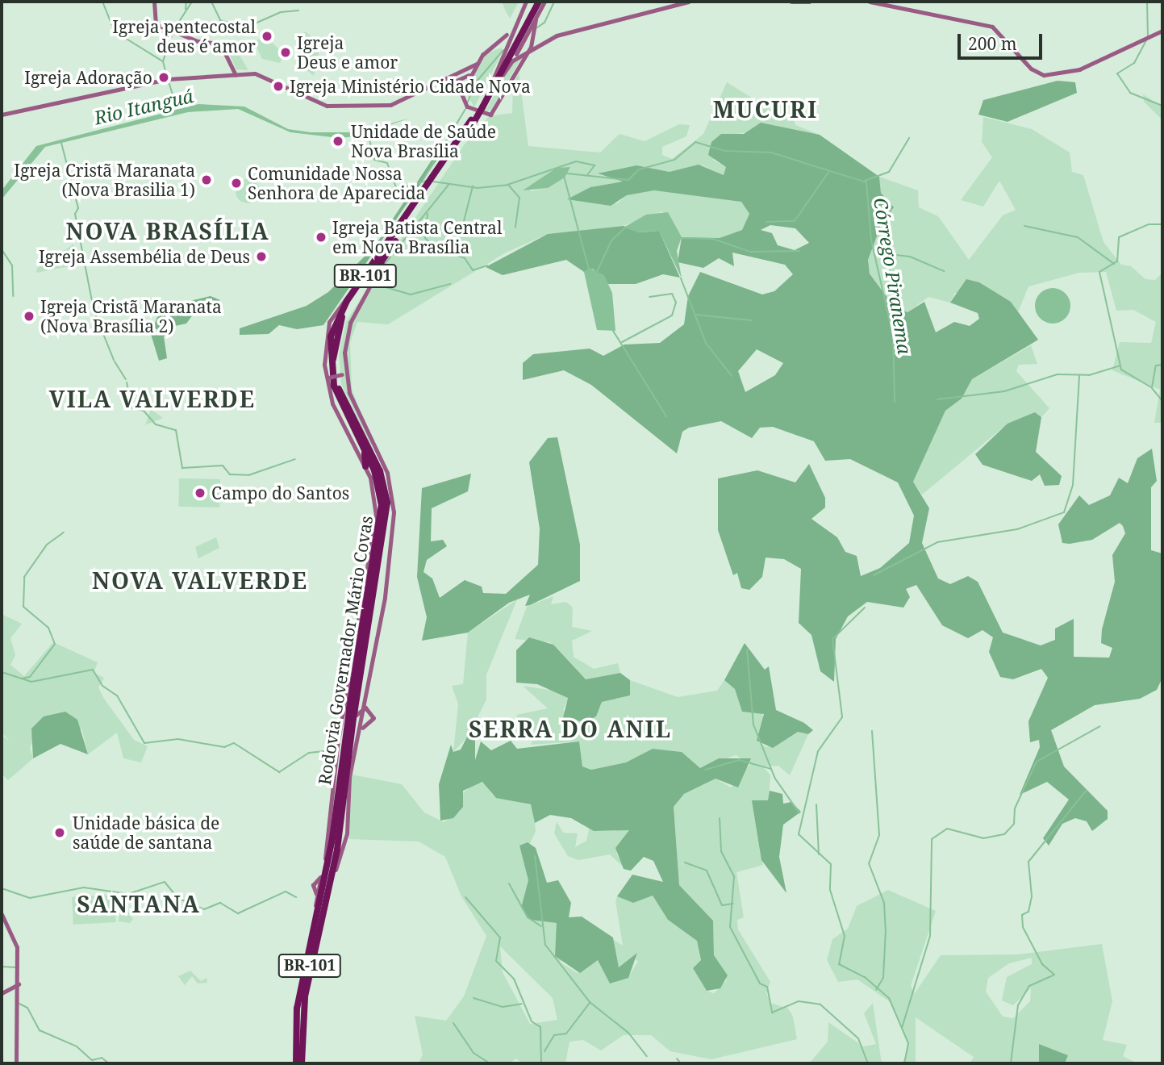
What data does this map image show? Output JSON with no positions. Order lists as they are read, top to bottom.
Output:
{
  "streets": {
    "highway": ["BR-101", "Rodovia Governador Mário Covas"]
  },
  "districts": [
    "MUCURI",
    "NOVA BRASÍLIA",
    "VILA VALVERDE",
    "NOVA VALVERDE",
    "SERRA DO ANIL",
    "SANTANA"
  ],
  "water": ["Rio Itanguá", "Córrego Piranema"],
  "places": [
    "Igreja pentecostal deus é amor",
    "Igreja Deus e amor",
    "Igreja Adoração",
    "Igreja Ministério Cidade Nova",
    "Unidade de Saúde Nova Brasília",
    "Igreja Cristã Maranata (Nova Brasilia 1)",
    "Comunidade Nossa Senhora de Aparecida",
    "Igreja Batista Central em Nova Brasília",
    "Igreja Assembélia de Deus",
    "Igreja Cristã Maranata (Nova Brasília 2)",
    "Campo do Santos",
    "Unidade básica de saúde de santana"
  ],
  "scale_bar": "200 m"
}
